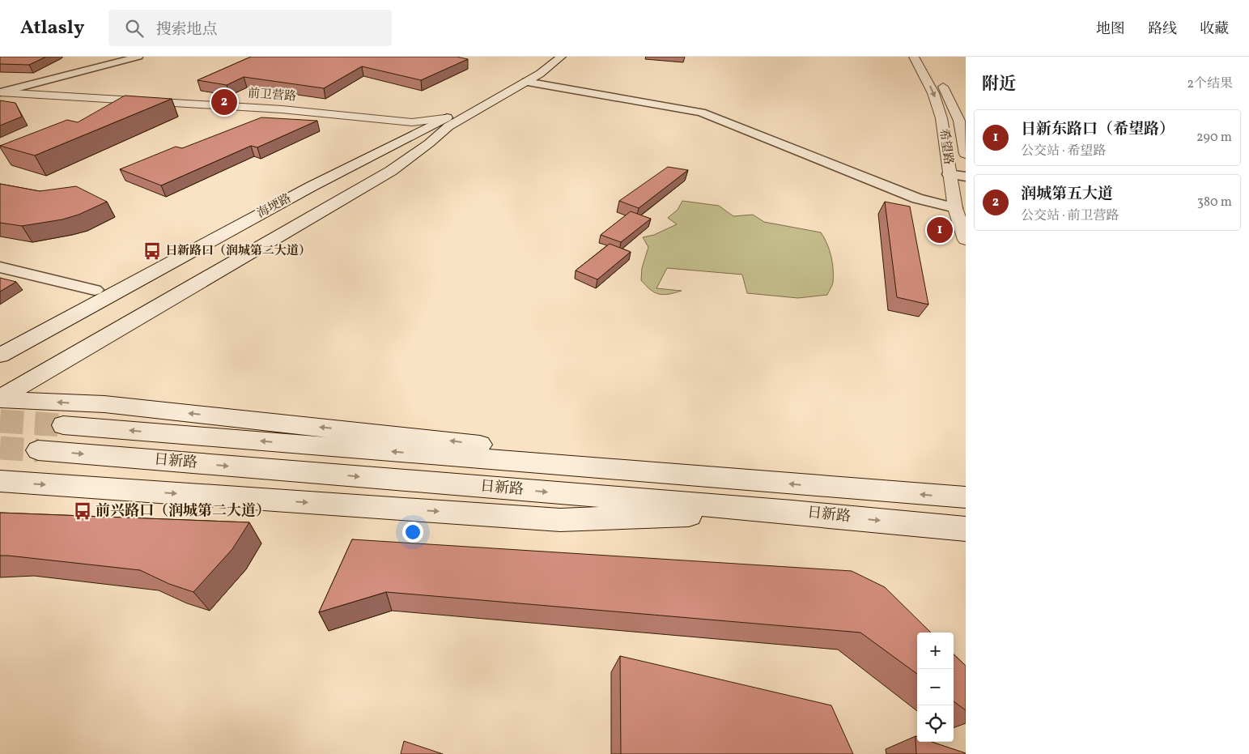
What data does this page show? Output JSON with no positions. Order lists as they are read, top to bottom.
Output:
{
  "streets": {
    "main road": [
      "前卫营路",
      "希望路",
      "海埂路",
      "日新路"
    ]
  },
  "crossings": [
    ["前卫营路", "海埂路"]
  ],
  "places": {
    "bus stop": ["日新路口（润城第二大道）", "前兴路口（润城第二大道）"]
  },
  "page": {
    "header": "Atlasly",
    "search": "搜索地点",
    "nav": ["地图", "路线", "收藏"],
    "heading": ["附近", "2个结果"],
    "pins": ["2", "1"],
    "list": [
      {
        "mark": "1",
        "name": "日新东路口（希望路）",
        "note": "公交站 · 希望路",
        "value": "290 m"
      },
      {
        "mark": "2",
        "name": "润城第五大道",
        "note": "公交站 · 前卫营路",
        "value": "380 m"
      }
    ],
    "map_buttons": ["+", "−"]
  }
}
